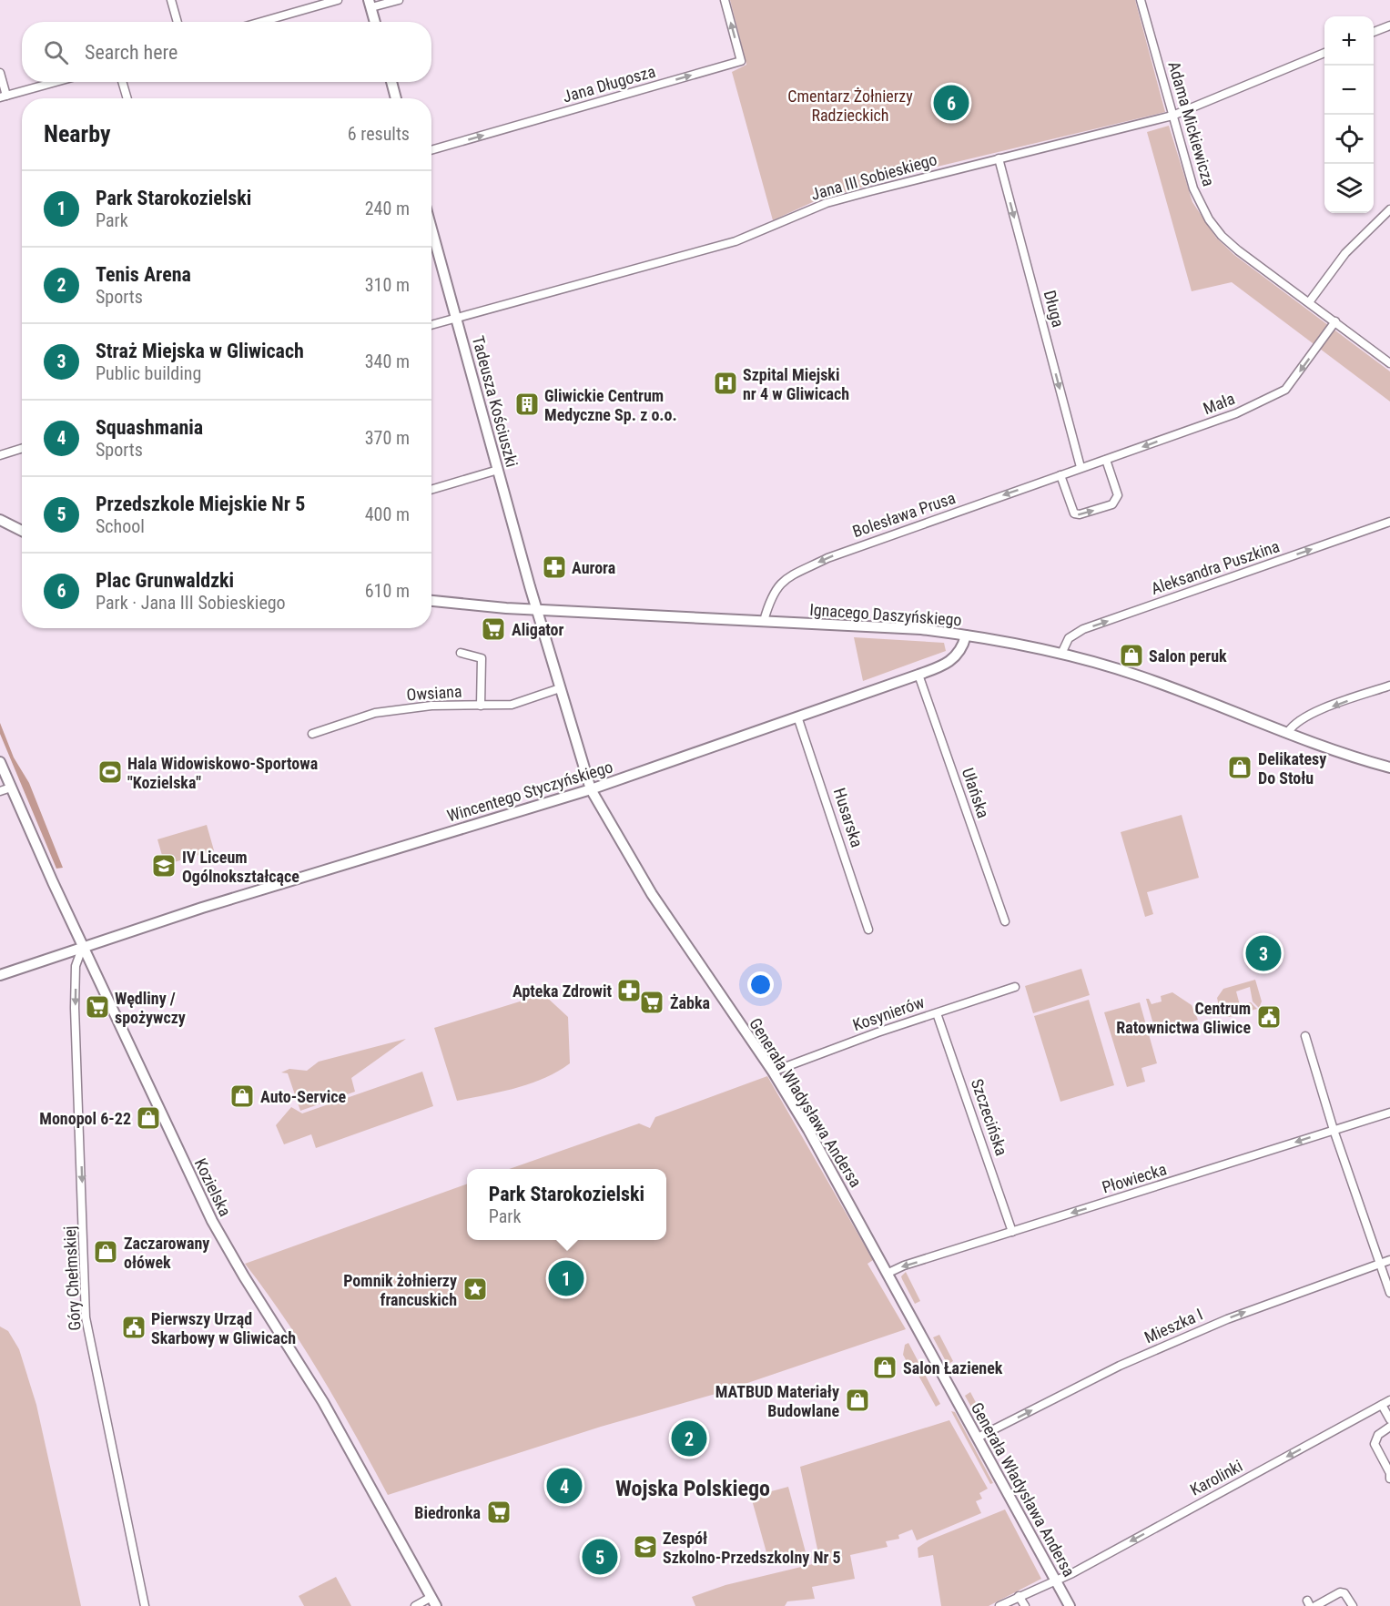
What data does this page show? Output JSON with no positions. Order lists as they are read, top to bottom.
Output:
{
  "streets": {
    "street": [
      "Jana Długosza",
      "Adama Mickiewicza",
      "Jana III Sobieskiego",
      "Długa",
      "Tadeusza Kościuszki",
      "Mała",
      "Bolesława Prusa",
      "Aleksandra Puszkina",
      "Ignacego Daszyńskiego",
      "Owsiana",
      "Wincentego Styczyńskiego",
      "Ułańska",
      "Husarska",
      "Kosynierów",
      "Generała Władysława Andersa",
      "Szczecińska",
      "Płowiecka",
      "Kozielska",
      "Góry Chełmskiej",
      "Mieszka I",
      "Karolinki"
    ]
  },
  "crossings": [
    ["Adama Mickiewicza", "Jana III Sobieskiego"],
    ["Adama Mickiewicza", "Mała"],
    ["Jana III Sobieskiego", "Długa"],
    ["Jana III Sobieskiego", "Tadeusza Kościuszki"],
    ["Długa", "Mała"],
    ["Długa", "Bolesława Prusa"],
    ["Tadeusza Kościuszki", "Ignacego Daszyńskiego"],
    ["Tadeusza Kościuszki", "Generała Władysława Andersa"],
    ["Mała", "Bolesława Prusa"],
    ["Bolesława Prusa", "Ignacego Daszyńskiego"],
    ["Aleksandra Puszkina", "Ignacego Daszyńskiego"],
    ["Ignacego Daszyńskiego", "Wincentego Styczyńskiego"],
    ["Ignacego Daszyńskiego", "Generała Władysława Andersa"],
    ["Owsiana", "Generała Władysława Andersa"],
    ["Wincentego Styczyńskiego", "Ułańska"],
    ["Wincentego Styczyńskiego", "Husarska"],
    ["Wincentego Styczyńskiego", "Generała Władysława Andersa"],
    ["Wincentego Styczyńskiego", "Kozielska"],
    ["Wincentego Styczyńskiego", "Góry Chełmskiej"],
    ["Kosynierów", "Generała Władysława Andersa"],
    ["Kosynierów", "Szczecińska"],
    ["Generała Władysława Andersa", "Płowiecka"],
    ["Generała Władysława Andersa", "Mieszka I"],
    ["Generała Władysława Andersa", "Karolinki"],
    ["Szczecińska", "Płowiecka"],
    ["Kozielska", "Góry Chełmskiej"]
  ],
  "one_way": [
    "Jana Długosza",
    "Długa",
    "Mała",
    "Bolesława Prusa",
    "Aleksandra Puszkina",
    "Płowiecka",
    "Góry Chełmskiej",
    "Mieszka I",
    "Karolinki"
  ],
  "districts": ["Wojska Polskiego"],
  "parks": ["Cmentarz Żołnierzy Radzieckich"],
  "places": {
    "hospital": ["Szpital Miejski nr 4 w Gliwicach"],
    "building": ["Gliwickie Centrum Medyczne Sp. z o.o."],
    "pharmacy": ["Aurora", "Apteka Zdrowit"],
    "supermarket": [
      "Aligator",
      "Żabka",
      "Wędliny / spożywczy",
      "Biedronka"
    ],
    "shop": [
      "Salon peruk",
      "Delikatesy Do Stołu",
      "Auto-Service",
      "Monopol 6-22",
      "Zaczarowany ołówek",
      "Salon Łazienek",
      "MATBUD Materiały Budowlane"
    ],
    "sports": ["Hala Widowiskowo-Sportowa \"Kozielska\""],
    "school or university": ["IV Liceum Ogólnokształcące", "Zespół Szkolno-Przedszkolny Nr 5"],
    "public building": ["Centrum Ratownictwa Gliwice", "Pierwszy Urząd Skarbowy w Gliwicach"],
    "place": ["Pomnik żołnierzy francuskich"]
  },
  "page": {
    "map_buttons": ["+", "−"],
    "search": "Search here",
    "pins": [
      "6",
      "3",
      "1",
      "2",
      "4",
      "5"
    ],
    "heading": ["Nearby", "6 results"],
    "list": [
      {
        "mark": "1",
        "name": "Park Starokozielski",
        "note": "Park",
        "value": "240 m"
      },
      {
        "mark": "2",
        "name": "Tenis Arena",
        "note": "Sports",
        "value": "310 m"
      },
      {
        "mark": "3",
        "name": "Straż Miejska w Gliwicach",
        "note": "Public building",
        "value": "340 m"
      },
      {
        "mark": "4",
        "name": "Squashmania",
        "note": "Sports",
        "value": "370 m"
      },
      {
        "mark": "5",
        "name": "Przedszkole Miejskie Nr 5",
        "note": "School",
        "value": "400 m"
      },
      {
        "mark": "6",
        "name": "Plac Grunwaldzki",
        "note": "Park · Jana III Sobieskiego",
        "value": "610 m"
      }
    ],
    "popup": ["Park Starokozielski", "Park"]
  }
}
